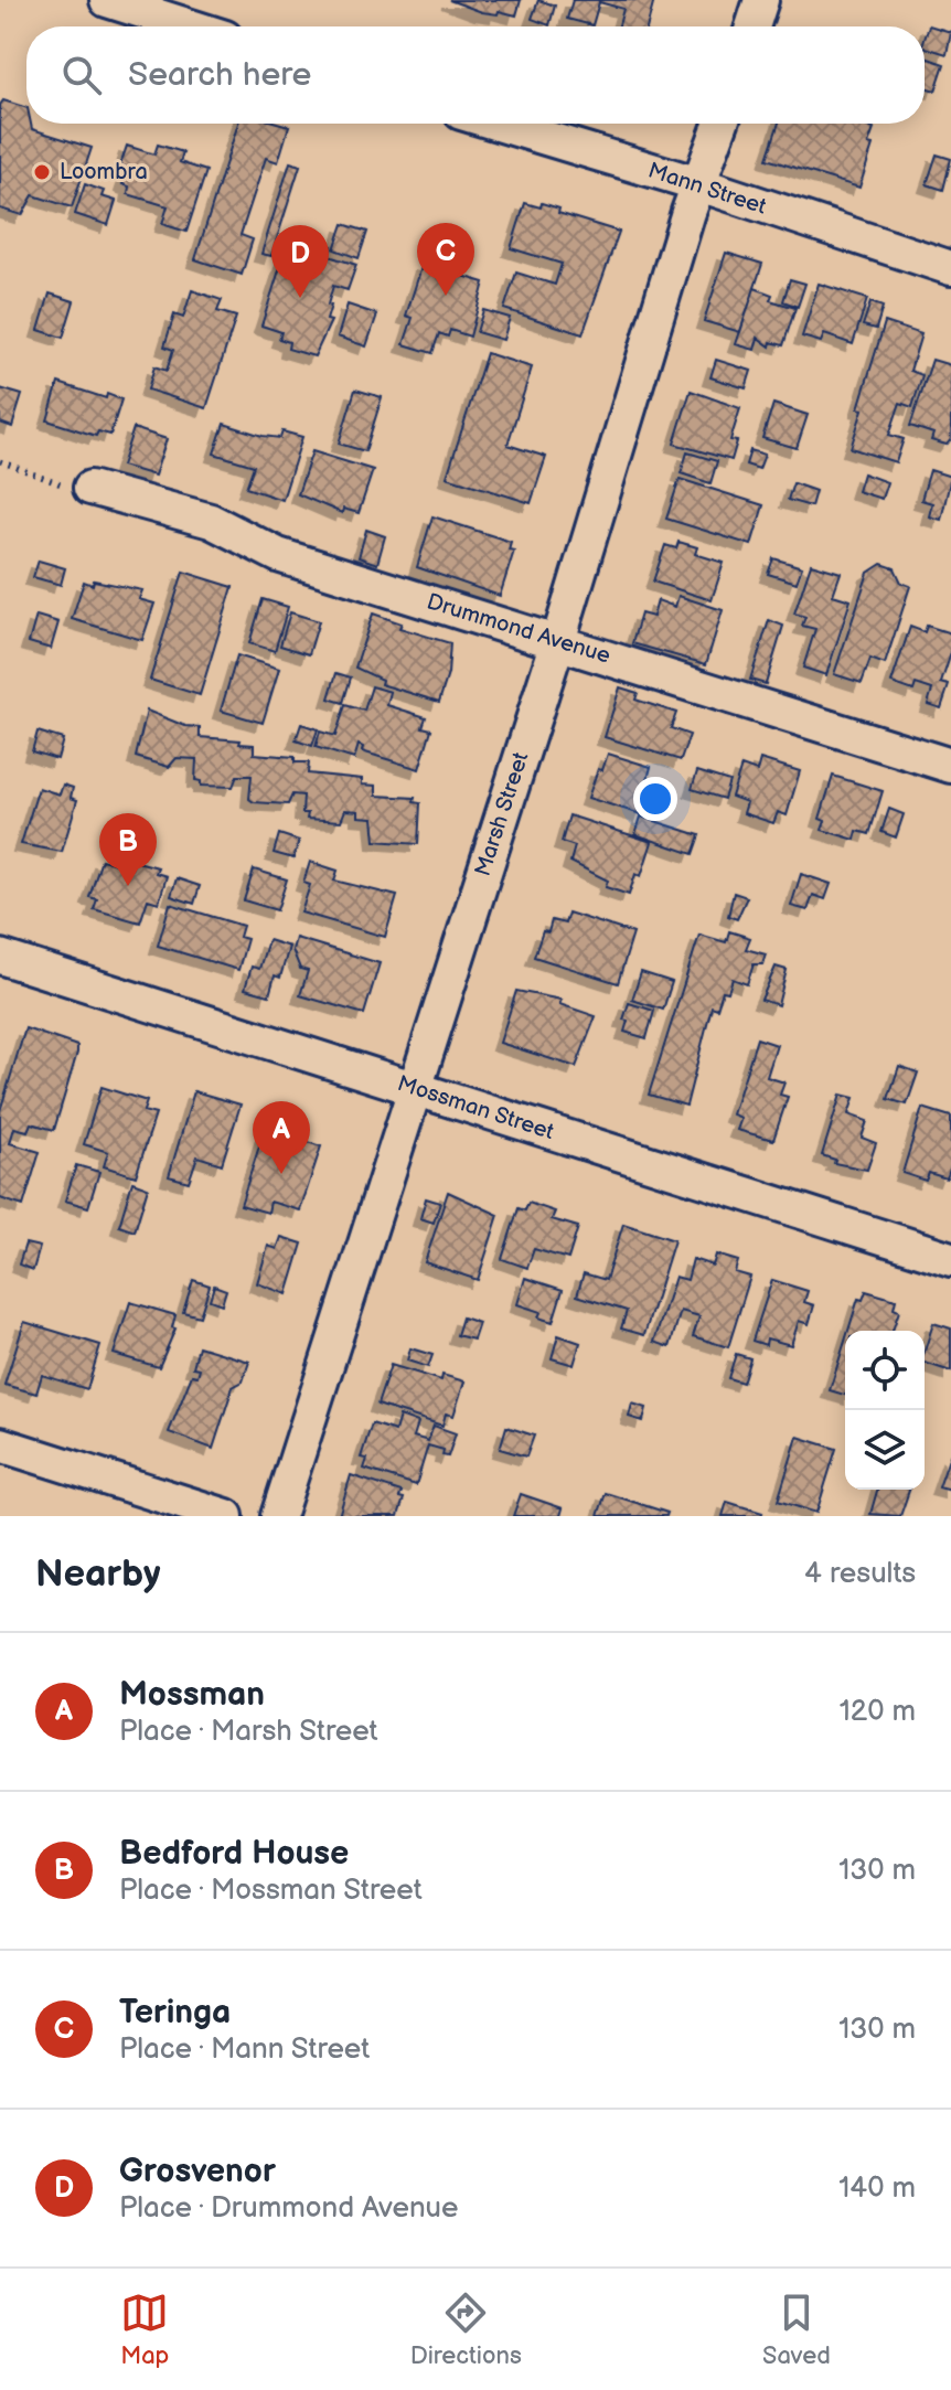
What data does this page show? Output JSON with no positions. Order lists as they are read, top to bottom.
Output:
{
  "streets": {
    "street": [
      "Mann Street",
      "Drummond Avenue",
      "Marsh Street",
      "Mossman Street"
    ]
  },
  "crossings": [
    ["Mann Street", "Marsh Street"],
    ["Drummond Avenue", "Marsh Street"],
    ["Marsh Street", "Mossman Street"]
  ],
  "places": ["Loombra"],
  "page": {
    "search": "Search here",
    "pins": [
      "C",
      "D",
      "B",
      "A"
    ],
    "heading": ["Nearby", "4 results"],
    "list": [
      {
        "mark": "A",
        "name": "Mossman",
        "note": "Place · Marsh Street",
        "value": "120 m"
      },
      {
        "mark": "B",
        "name": "Bedford House",
        "note": "Place · Mossman Street",
        "value": "130 m"
      },
      {
        "mark": "C",
        "name": "Teringa",
        "note": "Place · Mann Street",
        "value": "130 m"
      },
      {
        "mark": "D",
        "name": "Grosvenor",
        "note": "Place · Drummond Avenue",
        "value": "140 m"
      }
    ],
    "nav": ["Map", "Directions", "Saved"]
  }
}
